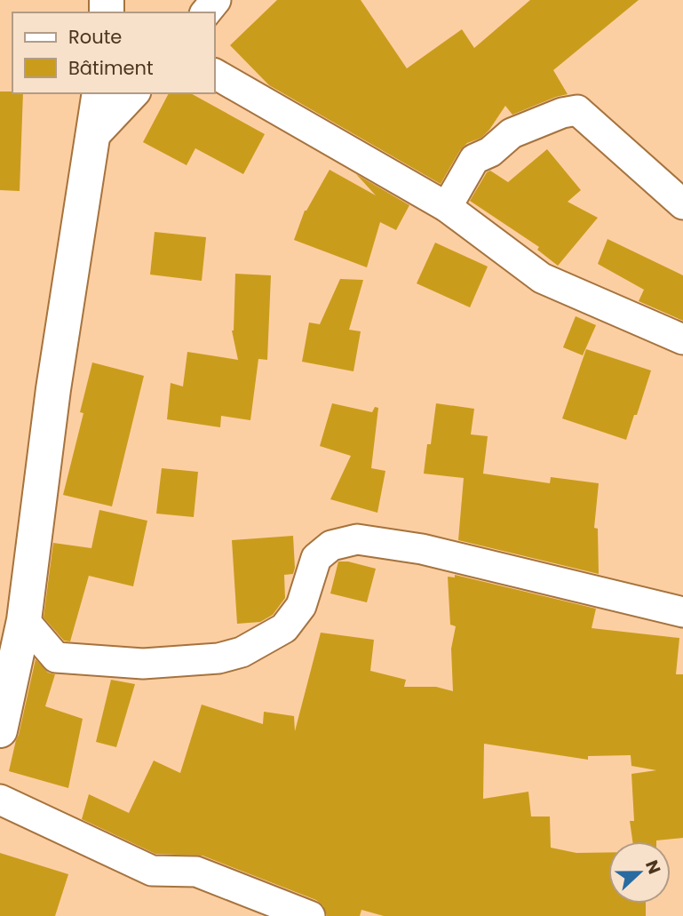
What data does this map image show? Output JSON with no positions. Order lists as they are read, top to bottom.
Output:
{
  "legend": ["Route", "Bâtiment"],
  "north": "right"
}
